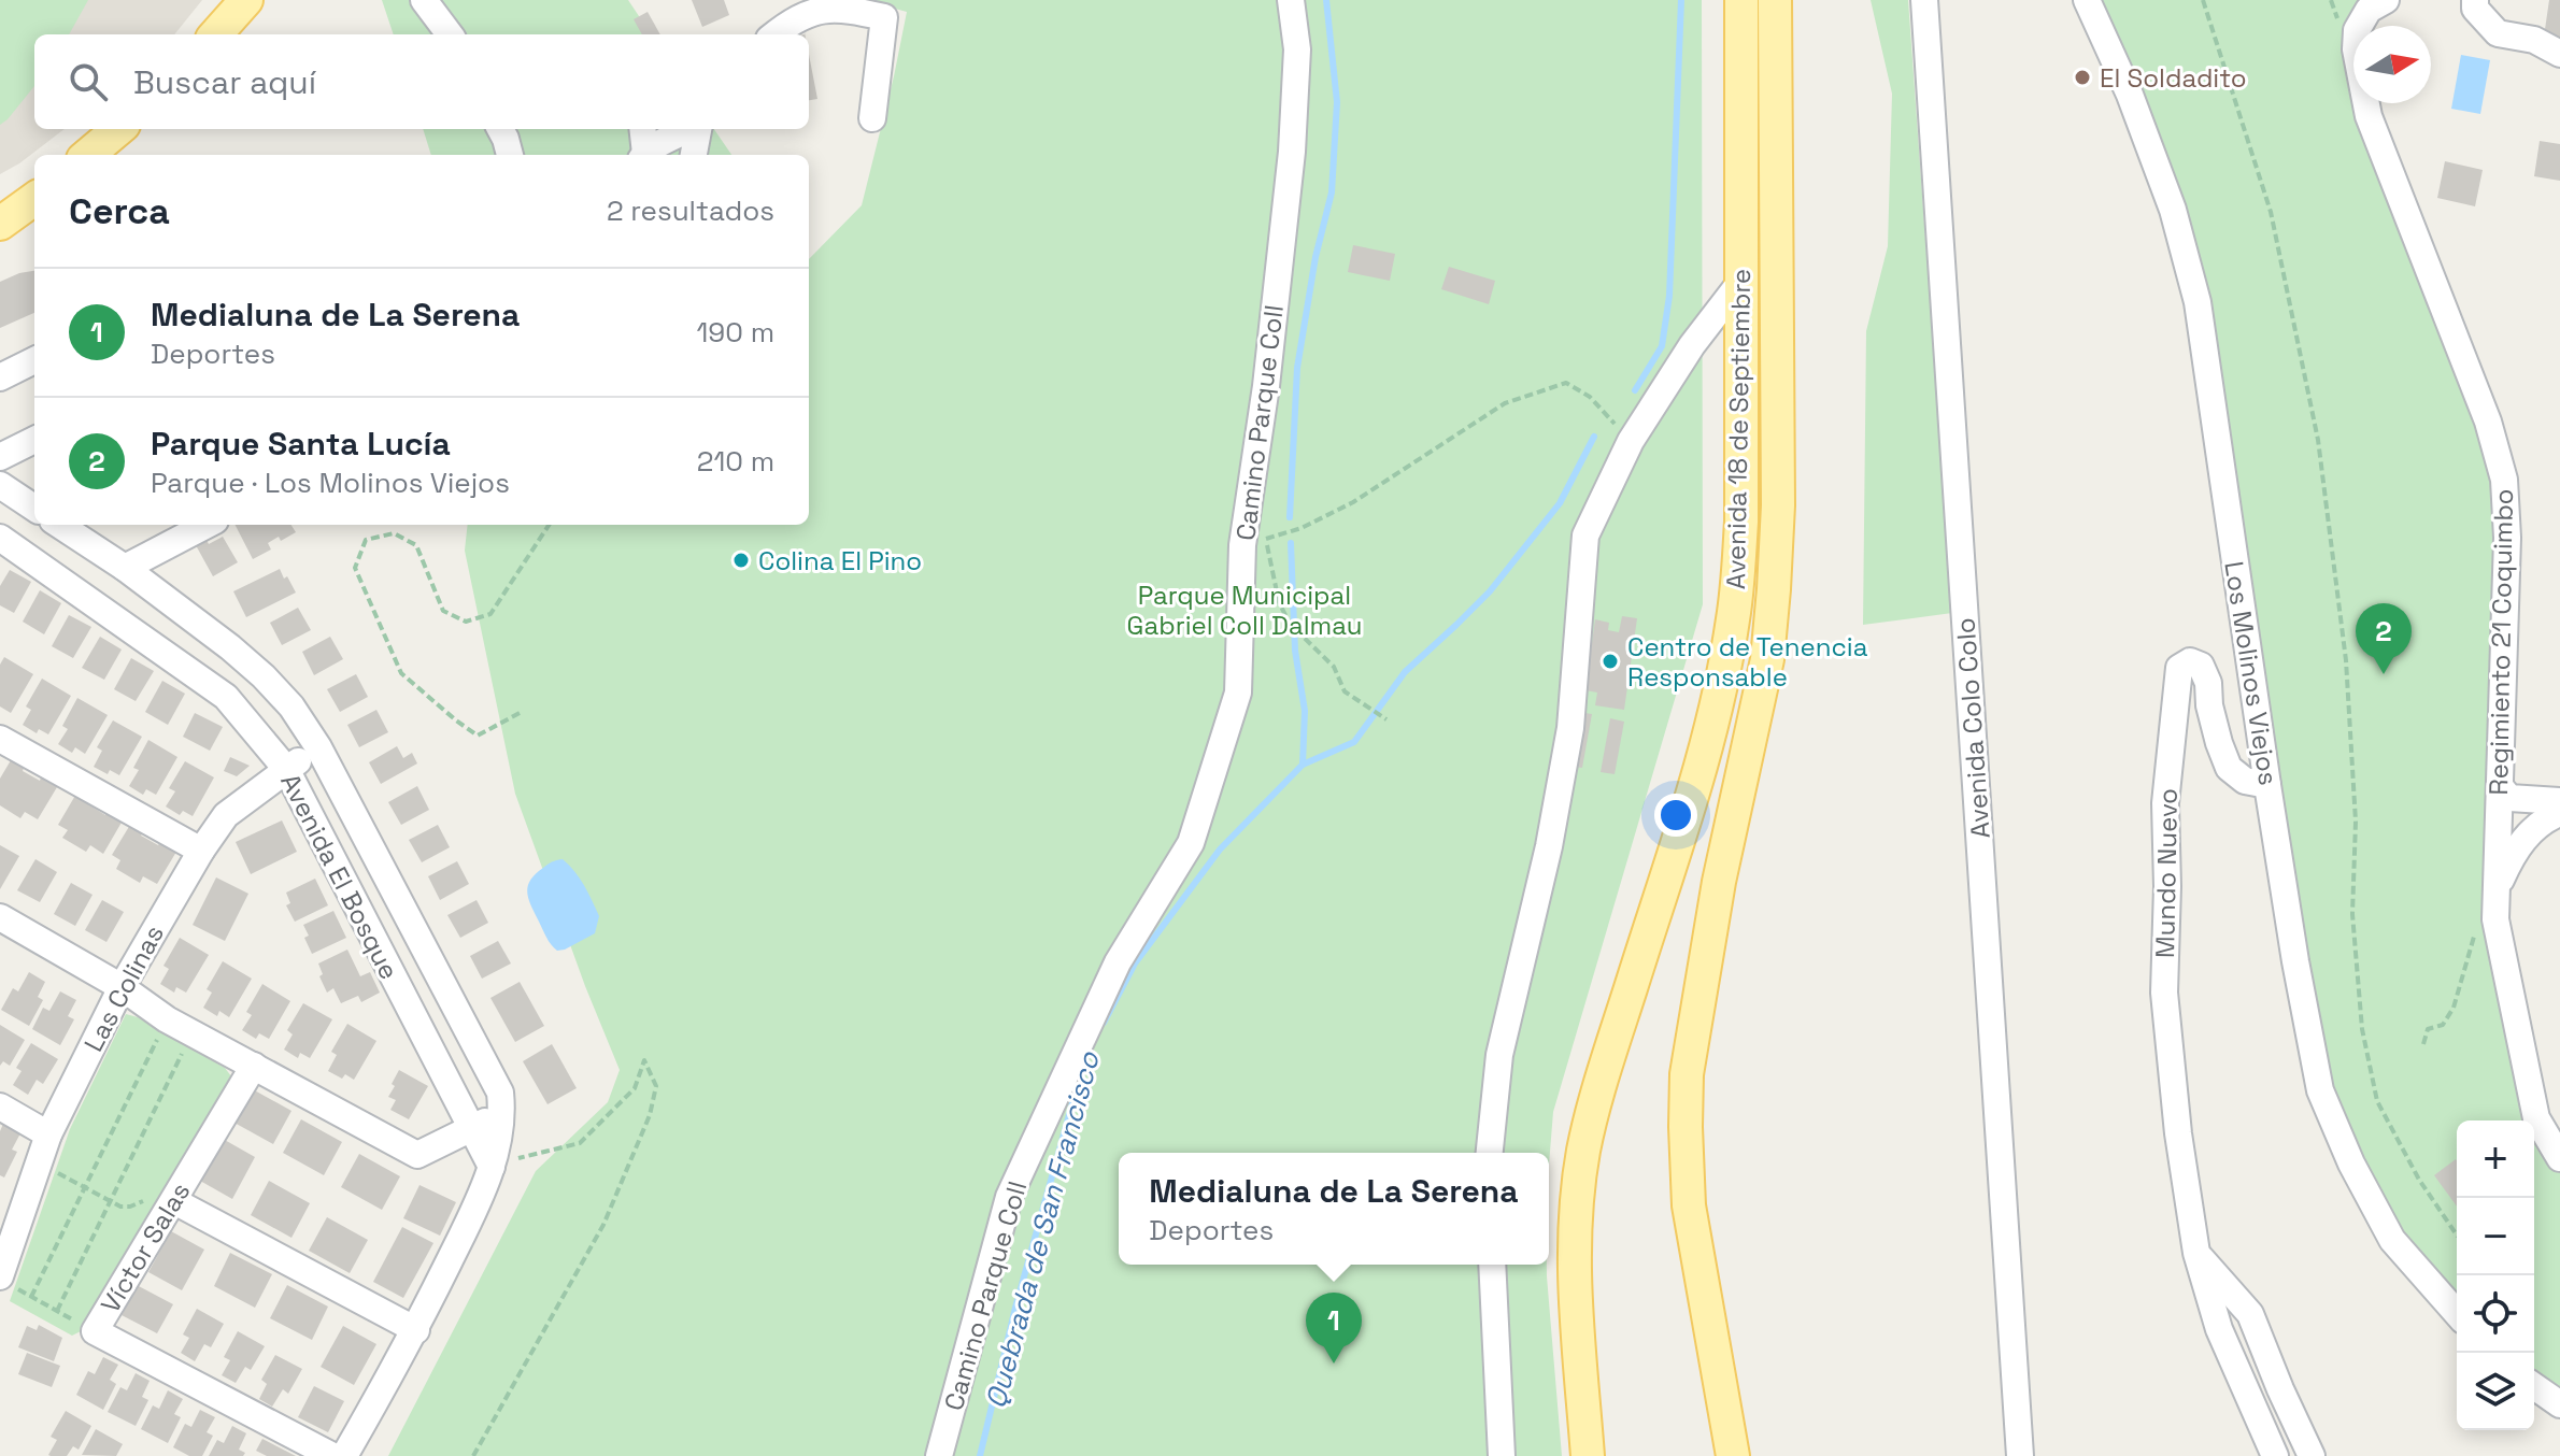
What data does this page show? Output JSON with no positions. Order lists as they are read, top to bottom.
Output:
{
  "streets": {
    "main road": ["Avenida 18 de Septiembre"],
    "street": [
      "Camino Parque Coll",
      "Regimiento 21 Coquimbo",
      "Los Molinos Viejos",
      "Avenida Colo Colo",
      "Mundo Nuevo",
      "Avenida El Bosque",
      "Las Colinas",
      "Víctor Salas"
    ]
  },
  "crossings": [
    ["Los Molinos Viejos", "Mundo Nuevo"],
    ["Avenida El Bosque", "Las Colinas"]
  ],
  "water": ["Quebrada de San Francisco"],
  "parks": ["Parque Municipal Gabriel Coll Dalmau"],
  "places": ["El Soldadito", "Colina El Pino", "Centro de Tenencia Responsable"],
  "north": "right",
  "page": {
    "search": "Buscar aquí",
    "heading": ["Cerca", "2 resultados"],
    "list": [
      {
        "mark": "1",
        "name": "Medialuna de La Serena",
        "note": "Deportes",
        "value": "190 m"
      },
      {
        "mark": "2",
        "name": "Parque Santa Lucía",
        "note": "Parque · Los Molinos Viejos",
        "value": "210 m"
      }
    ],
    "pins": ["2", "1"],
    "map_buttons": ["+", "−"],
    "popup": ["Medialuna de La Serena", "Deportes"]
  }
}
